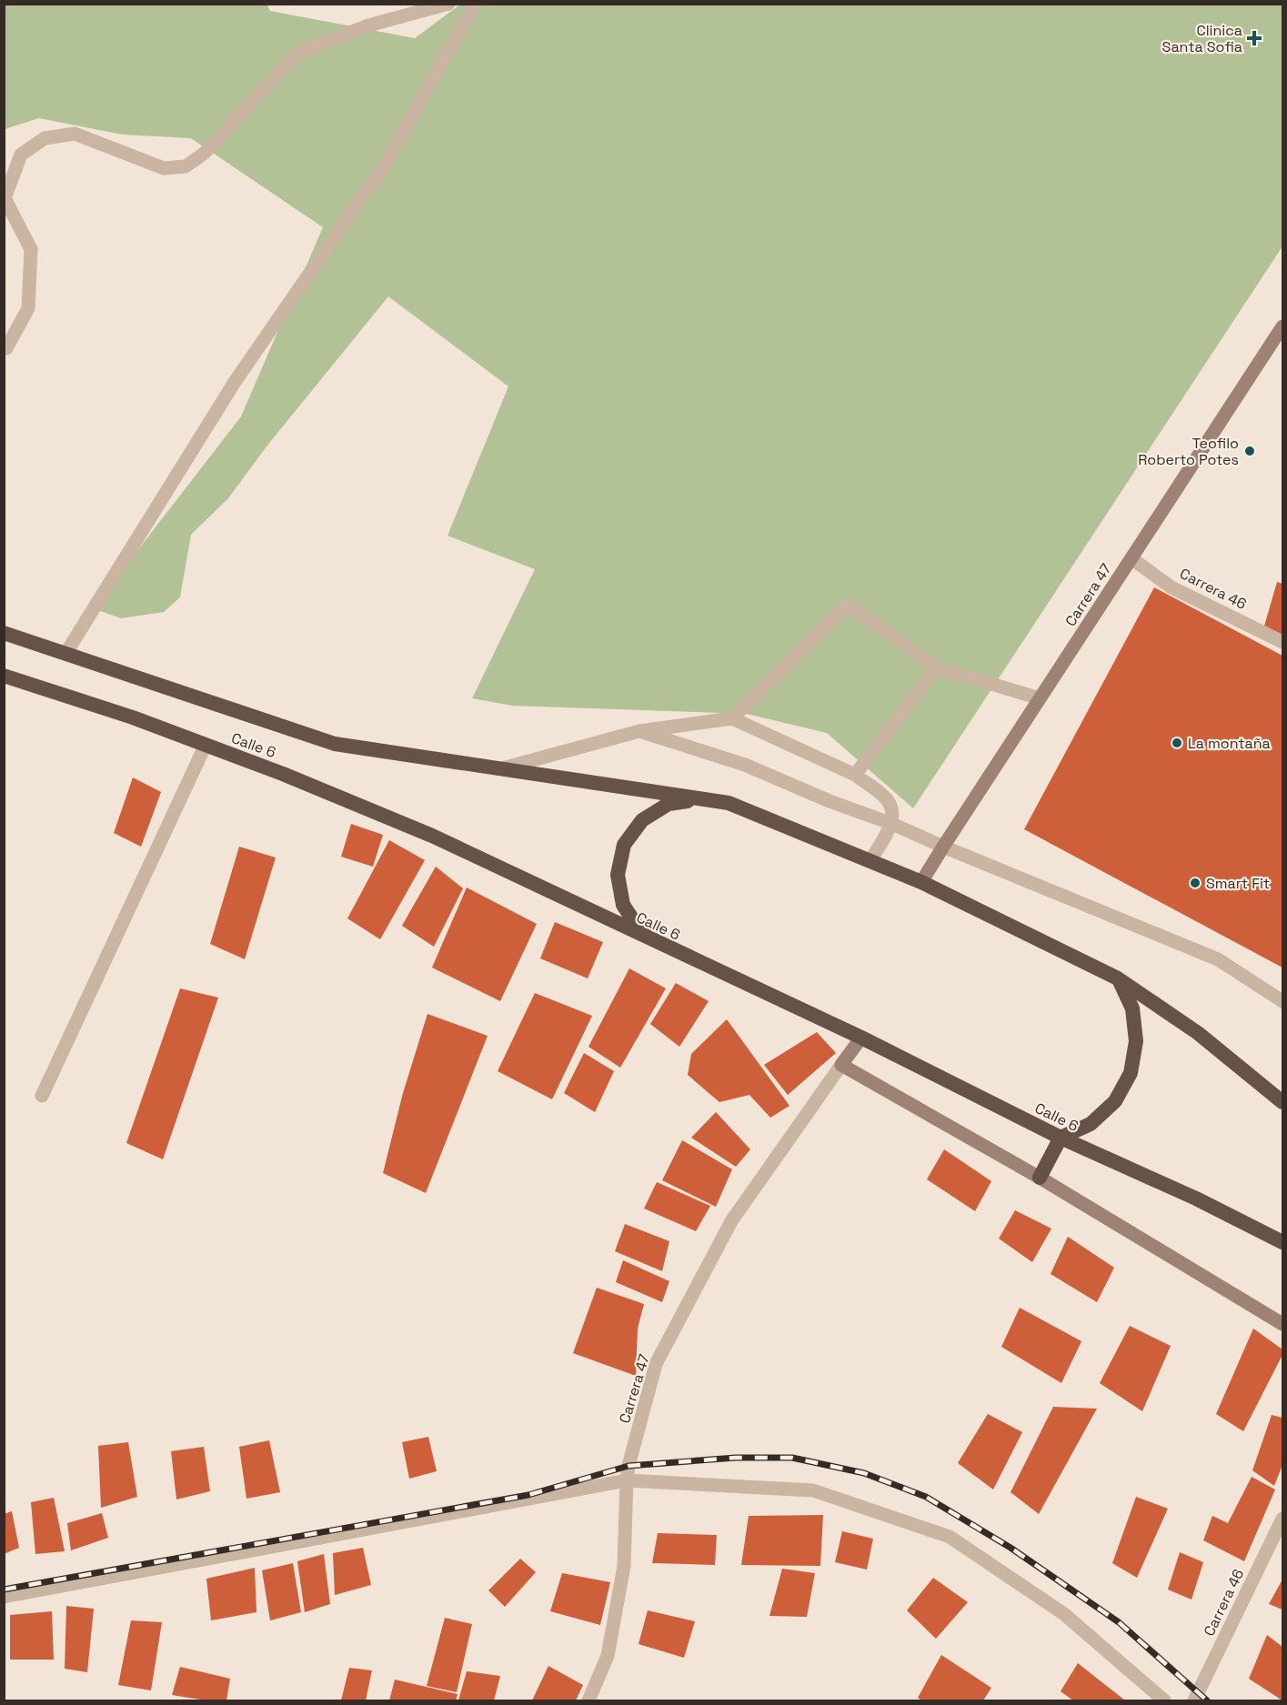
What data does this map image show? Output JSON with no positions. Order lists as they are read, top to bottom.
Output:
{
  "streets": {
    "highway": ["Calle 6"],
    "main road": ["Carrera 47"],
    "street": ["Carrera 46"]
  },
  "crossings": [
    ["Carrera 46", "Carrera 47"],
    ["Carrera 47", "Calle 6"]
  ],
  "places": {
    "health": ["Clinica Santa Sofia"],
    "other": ["Teofilo Roberto Potes", "La montaña", "Smart Fit"]
  }
}
